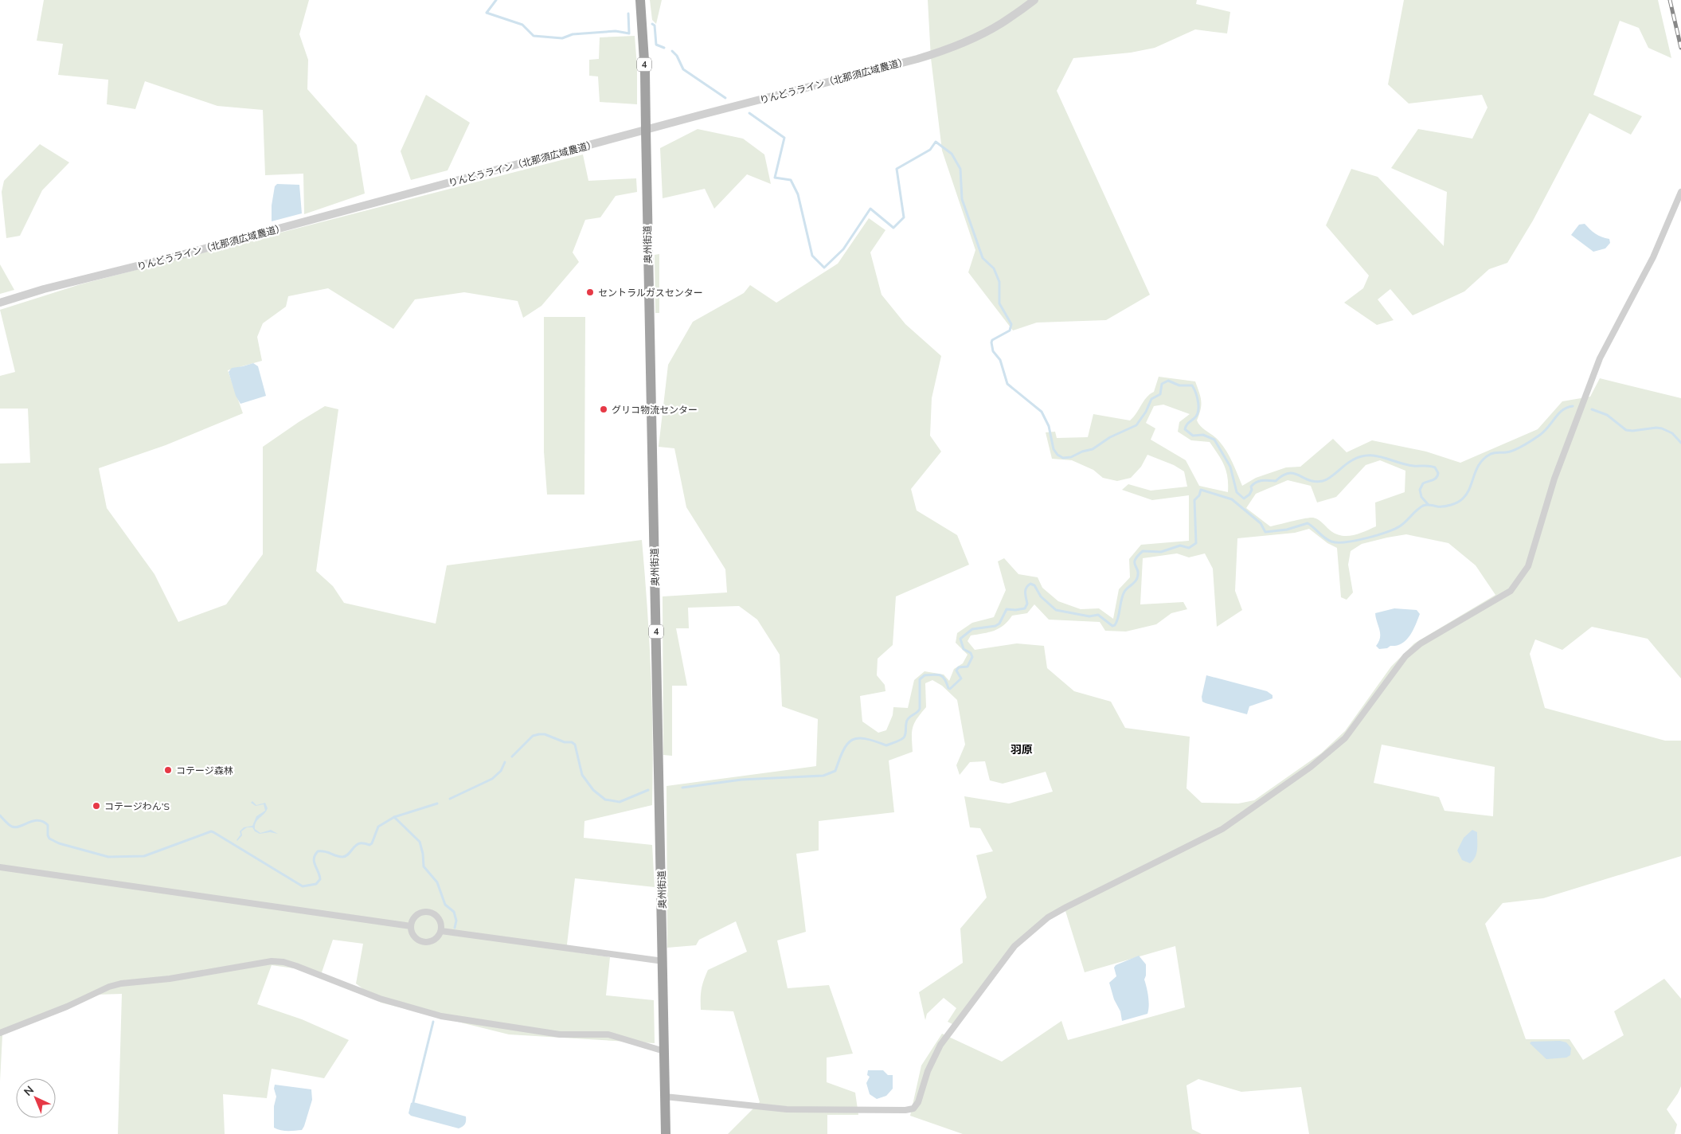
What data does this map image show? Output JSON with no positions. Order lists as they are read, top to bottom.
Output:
{
  "streets": {
    "highway": ["4", "奥州街道"],
    "street": ["りんどうライン（北那須広域農道）"]
  },
  "crossings": [
    ["りんどうライン（北那須広域農道）", "奥州街道"]
  ],
  "districts": ["羽原"],
  "places": [
    "セントラルガスセンター",
    "グリコ物流センター",
    "コテージ森林",
    "コテージわん’S"
  ],
  "north": "top left"
}
